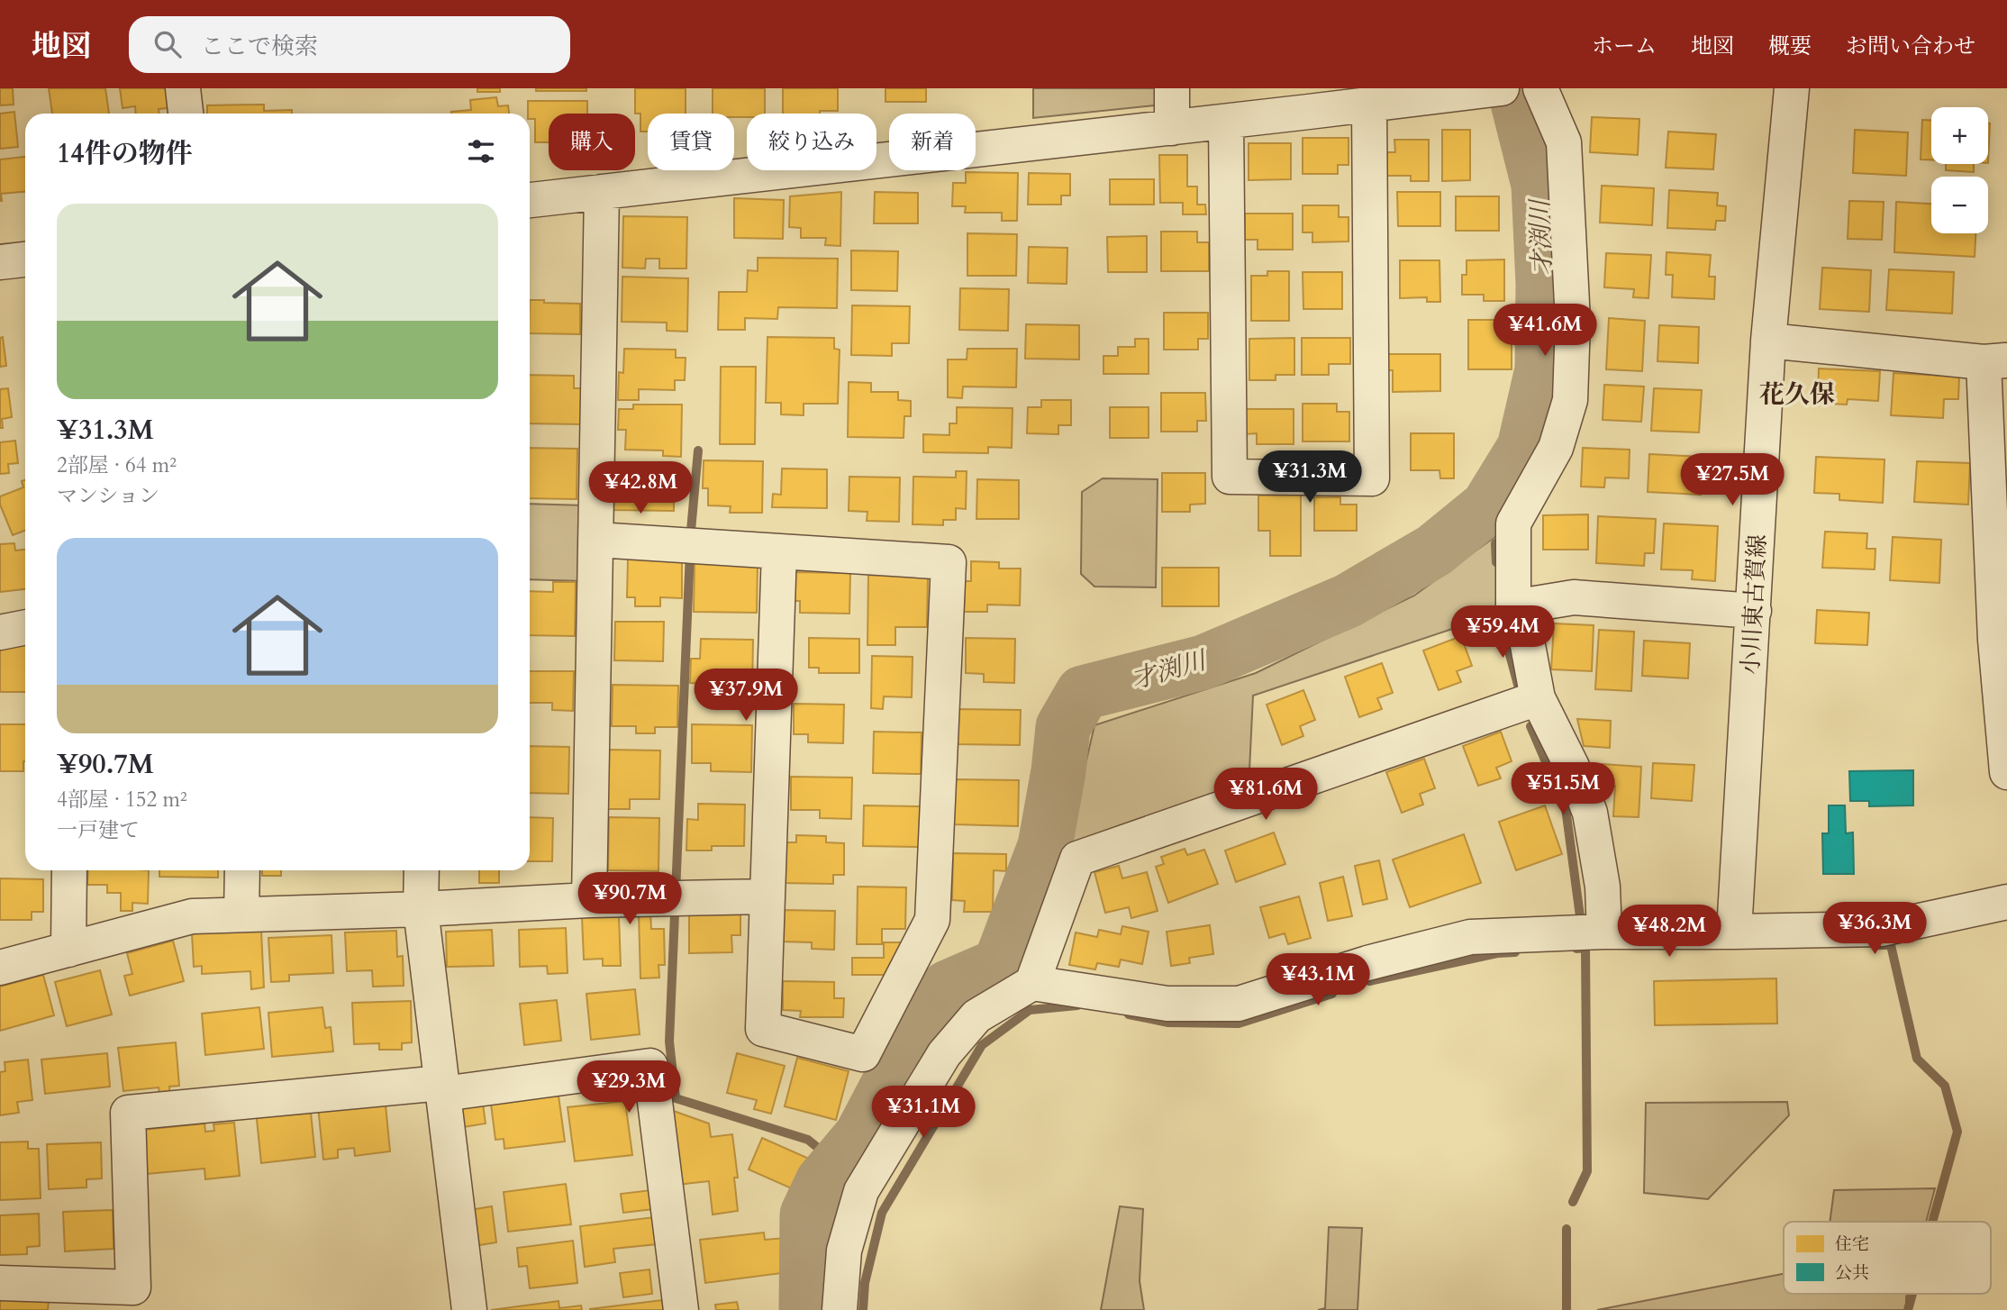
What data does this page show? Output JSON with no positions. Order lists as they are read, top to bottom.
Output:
{
  "streets": {
    "street": ["小川東古賀線"]
  },
  "districts": ["花久保"],
  "water": ["才渕川"],
  "legend": ["住宅", "公共"],
  "page": {
    "header": "地図",
    "search": "ここで検索",
    "nav": [
      "ホーム",
      "地図",
      "概要",
      "お問い合わせ"
    ],
    "map_buttons": ["+", "−"],
    "chip": [
      "購入",
      "賃貸",
      "絞り込み",
      "新着"
    ],
    "heading": "14件の物件",
    "list": [
      {
        "name": "¥31.3M",
        "note": "2部屋 · 64 m² · マンション"
      },
      {
        "name": "¥90.7M",
        "note": "4部屋 · 152 m² · 一戸建て"
      }
    ],
    "price": [
      "¥41.6M",
      "¥31.3M",
      "¥27.5M",
      "¥42.8M",
      "¥59.4M",
      "¥37.9M",
      "¥51.5M",
      "¥81.6M",
      "¥90.7M",
      "¥36.3M",
      "¥48.2M",
      "¥43.1M",
      "¥29.3M",
      "¥31.1M"
    ]
  }
}
